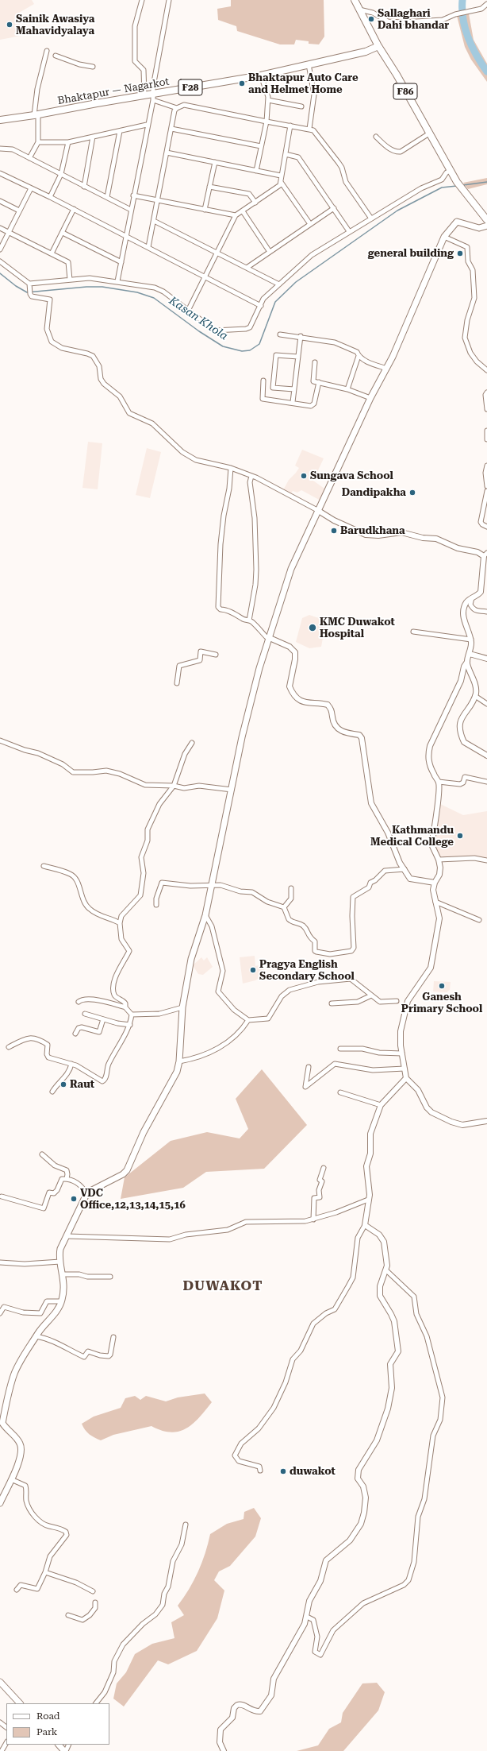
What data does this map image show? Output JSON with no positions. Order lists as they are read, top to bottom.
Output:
{
  "streets": {
    "main road": ["F28", "Bhaktapur — Nagarkot", "F86"]
  },
  "crossings": [
    ["Bhaktapur — Nagarkot", "F86"]
  ],
  "districts": ["DUWAKOT"],
  "water": ["Kasan Khola"],
  "places": [
    "Sallaghari Dahi bhandar",
    "Sainik Awasiya Mahavidyalaya",
    "Bhaktapur Auto Care and Helmet Home",
    "general building",
    "Sungava School",
    "Dandipakha",
    "Barudkhana",
    "KMC Duwakot Hospital",
    "Kathmandu Medical College",
    "Pragya English Secondary School",
    "Ganesh Primary School",
    "Raut",
    "VDC Office,12,13,14,15,16",
    "duwakot"
  ],
  "legend": ["Road", "Park"]
}
